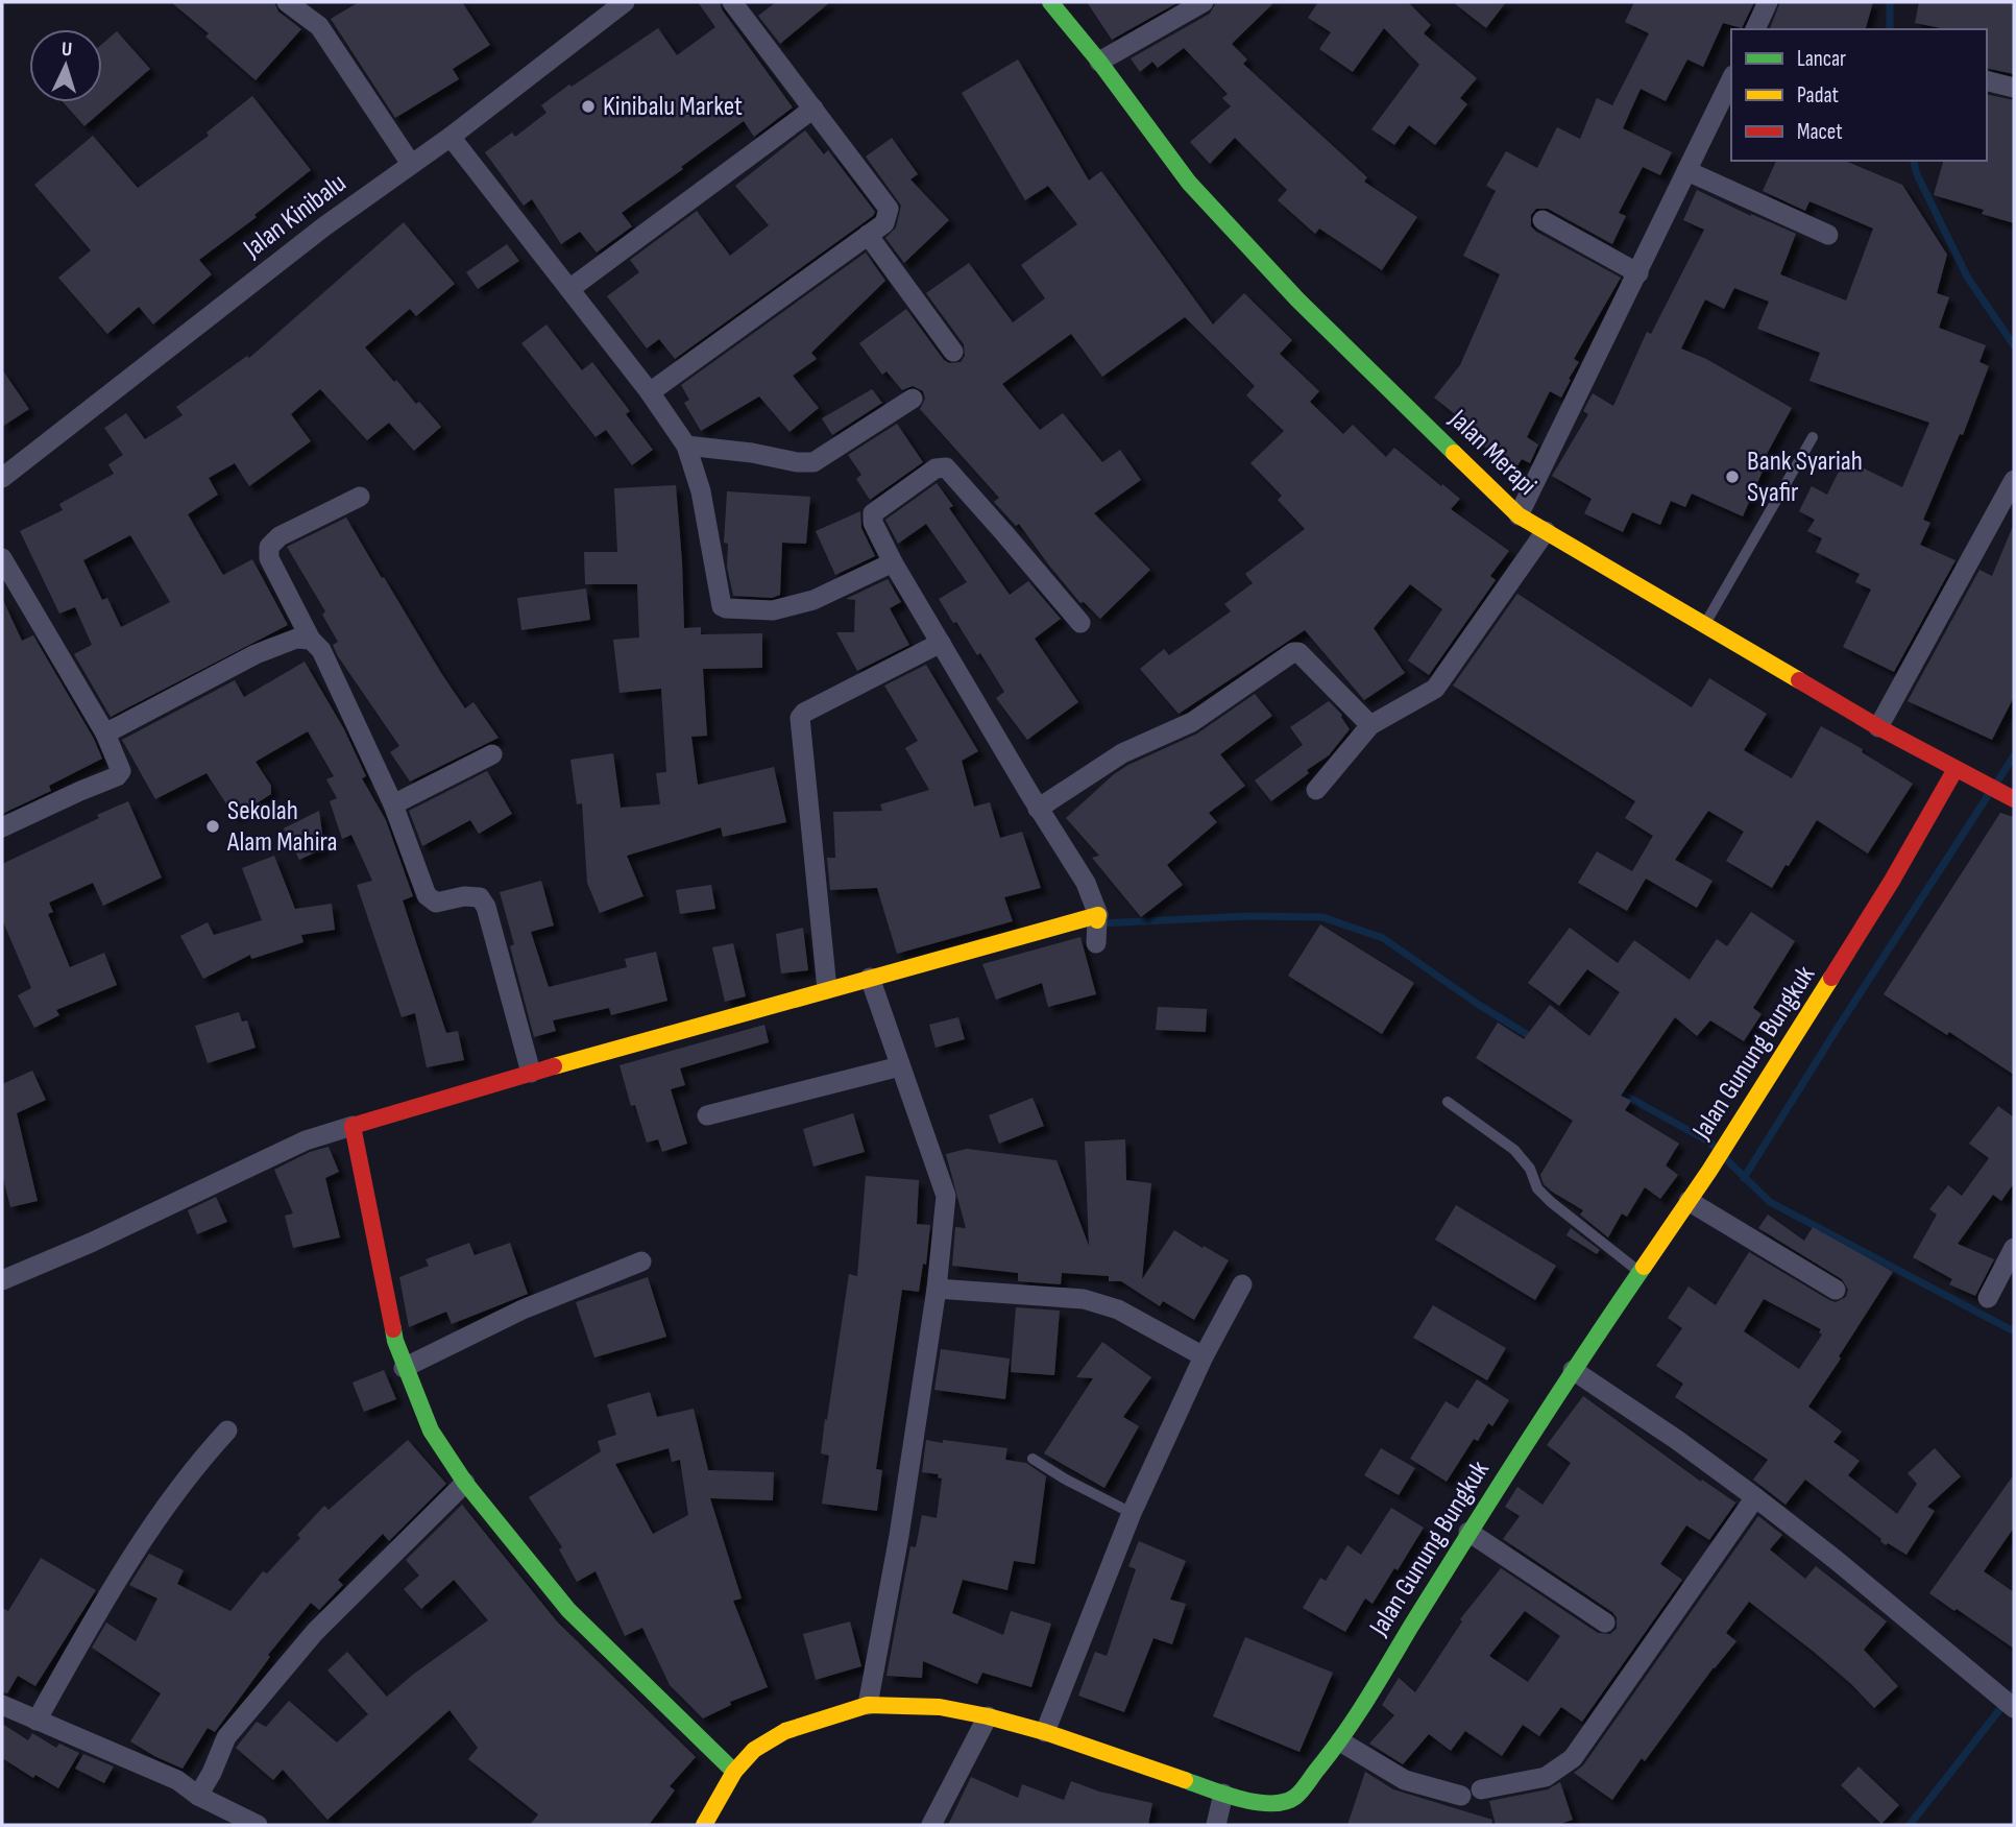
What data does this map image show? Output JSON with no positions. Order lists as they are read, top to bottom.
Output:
{
  "streets": {
    "street": ["Jalan Kinibalu", "Jalan Merapi", "Jalan Gunung Bungkuk"]
  },
  "crossings": [
    ["Jalan Merapi", "Jalan Gunung Bungkuk"]
  ],
  "places": ["Kinibalu Market", "Bank Syariah Syafir", "Sekolah Alam Mahira"],
  "legend": ["Lancar", "Padat", "Macet"],
  "north": "top"
}
